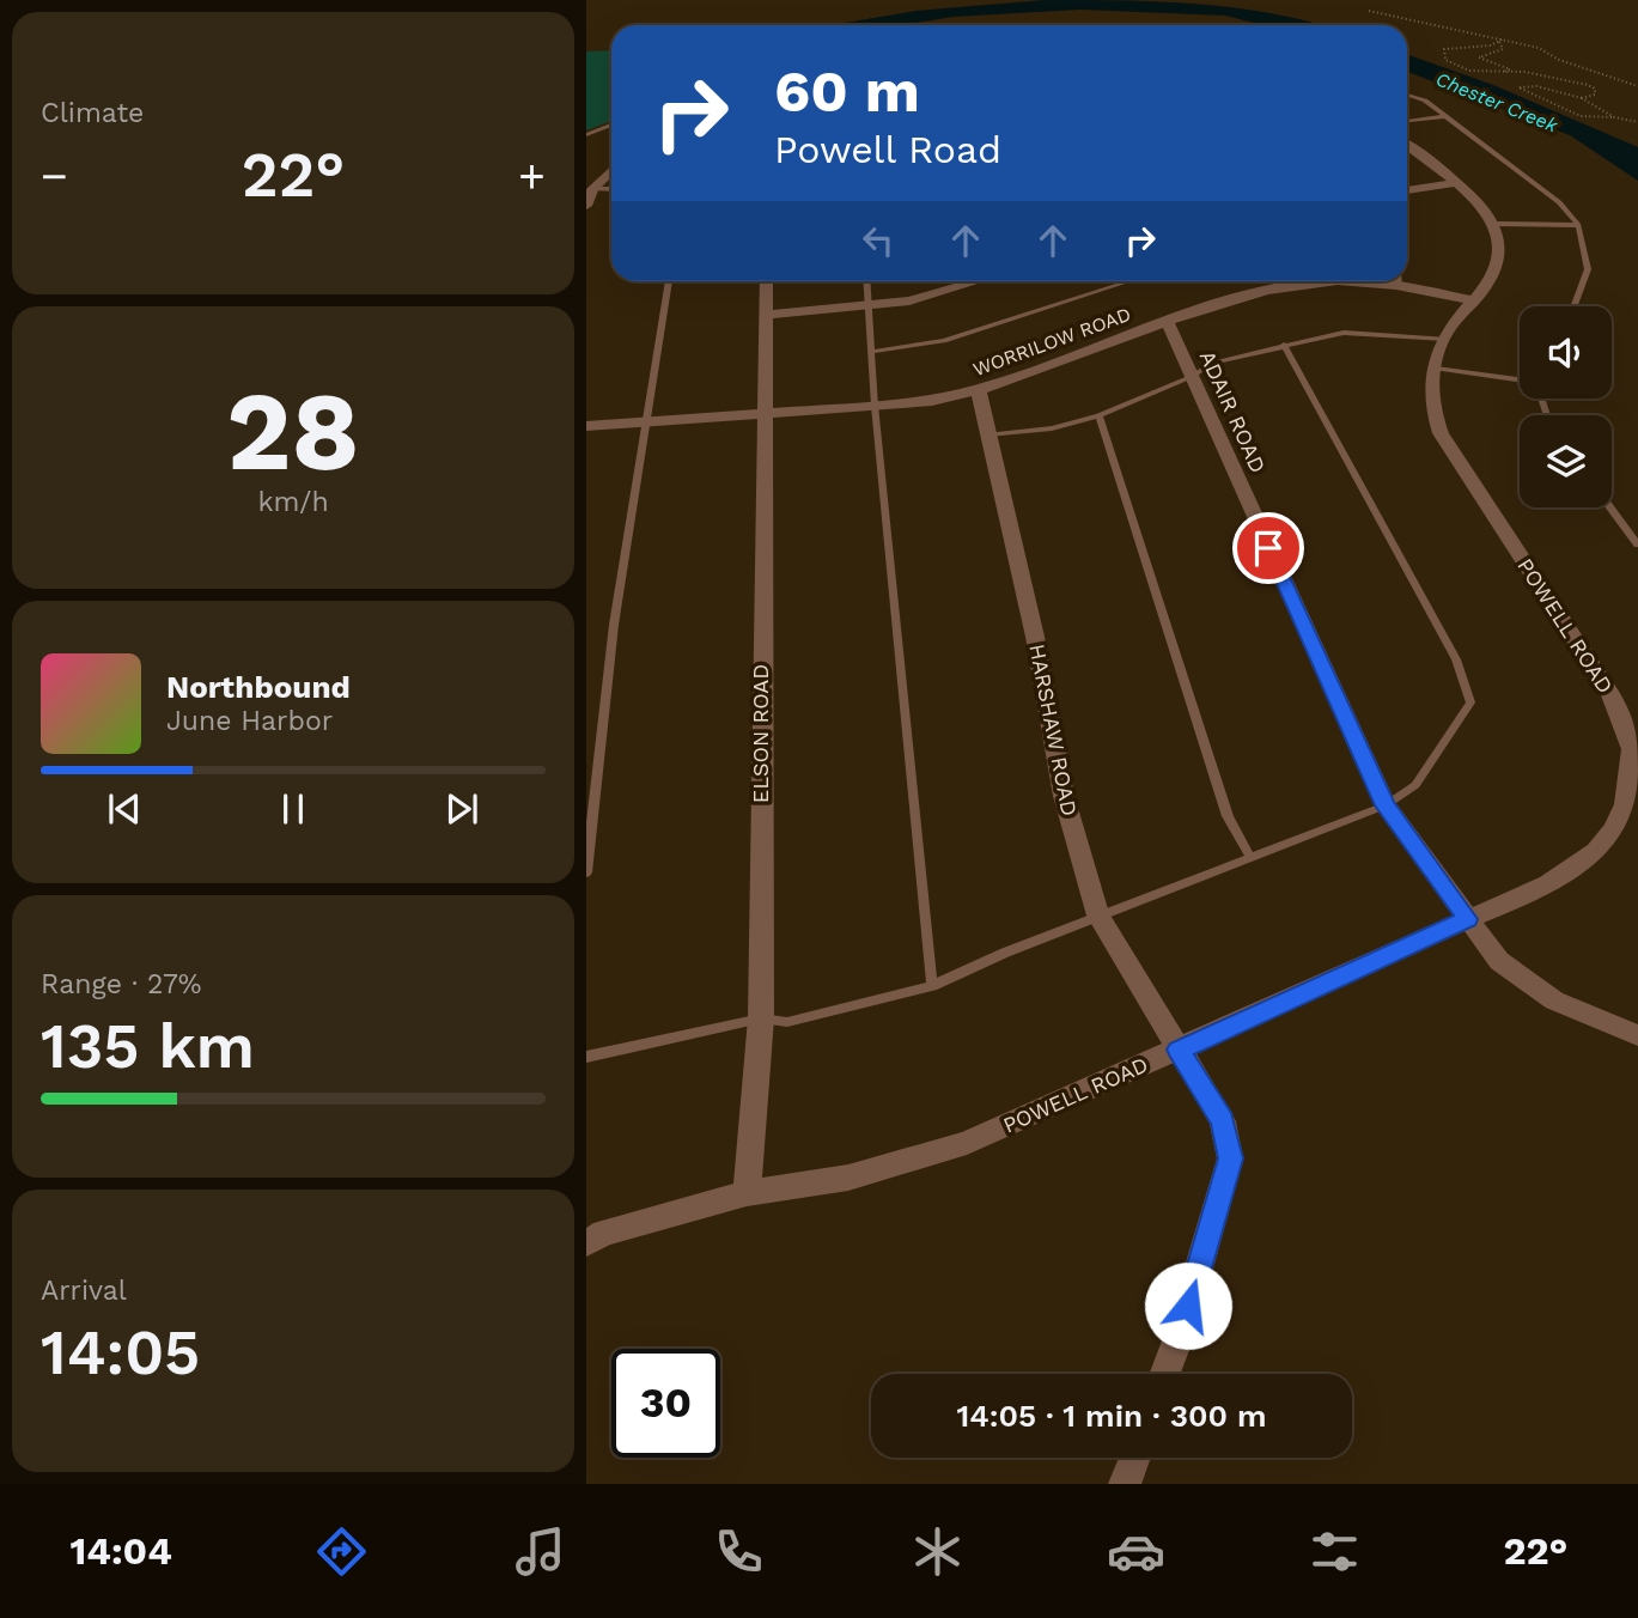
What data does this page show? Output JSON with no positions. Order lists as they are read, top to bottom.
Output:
{
  "streets": {
    "street": [
      "WORRILOW ROAD",
      "ADAIR ROAD",
      "POWELL ROAD",
      "HARSHAW ROAD",
      "ELSON ROAD"
    ]
  },
  "crossings": [
    ["WORRILOW ROAD", "ADAIR ROAD"],
    ["WORRILOW ROAD", "POWELL ROAD"],
    ["WORRILOW ROAD", "HARSHAW ROAD"],
    ["WORRILOW ROAD", "ELSON ROAD"],
    ["ADAIR ROAD", "POWELL ROAD"],
    ["POWELL ROAD", "HARSHAW ROAD"],
    ["POWELL ROAD", "ELSON ROAD"]
  ],
  "water": ["Chester Creek"],
  "page": {
    "tile": [
      "Climate",
      ["28", "km/h"],
      ["Range · 27%", "135 km"],
      ["Arrival", "14:05"]
    ],
    "turn": ["60 m", "Powell Road"],
    "heat": ["−", "22°", "+"],
    "song": ["Northbound", "June Harbor"],
    "limit": "30",
    "trip": "14:05 · 1 min · 300 m",
    "tabs": ["14:04", "22°"]
  }
}
